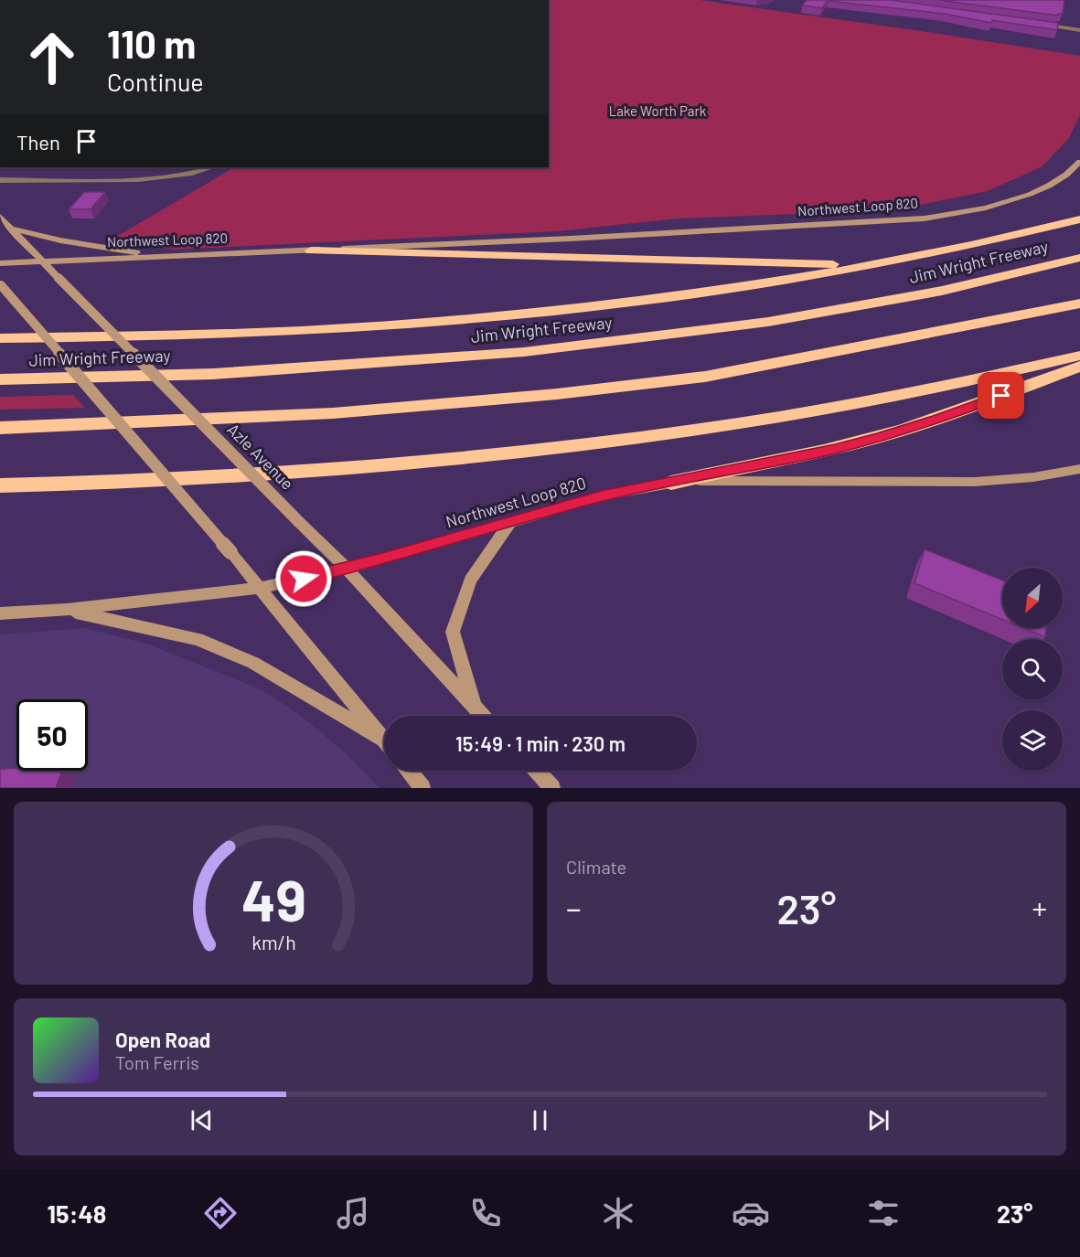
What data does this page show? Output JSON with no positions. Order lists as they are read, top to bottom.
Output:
{
  "streets": {
    "highway": ["Jim Wright Freeway"],
    "main road": ["Northwest Loop 820", "Azle Avenue"]
  },
  "crossings": [
    ["Northwest Loop 820", "Azle Avenue"]
  ],
  "parks": ["Lake Worth Park"],
  "north": "bottom left",
  "page": {
    "turn": ["110 m", "Continue"],
    "then": "Then",
    "limit": "50",
    "trip": "15:49 · 1 min · 230 m",
    "tile": "Climate",
    "heat": ["−", "23°", "+"],
    "song": ["Open Road", "Tom Ferris"],
    "tabs": ["15:48", "23°"],
    "gauge": ["49", "km/h"]
  }
}
